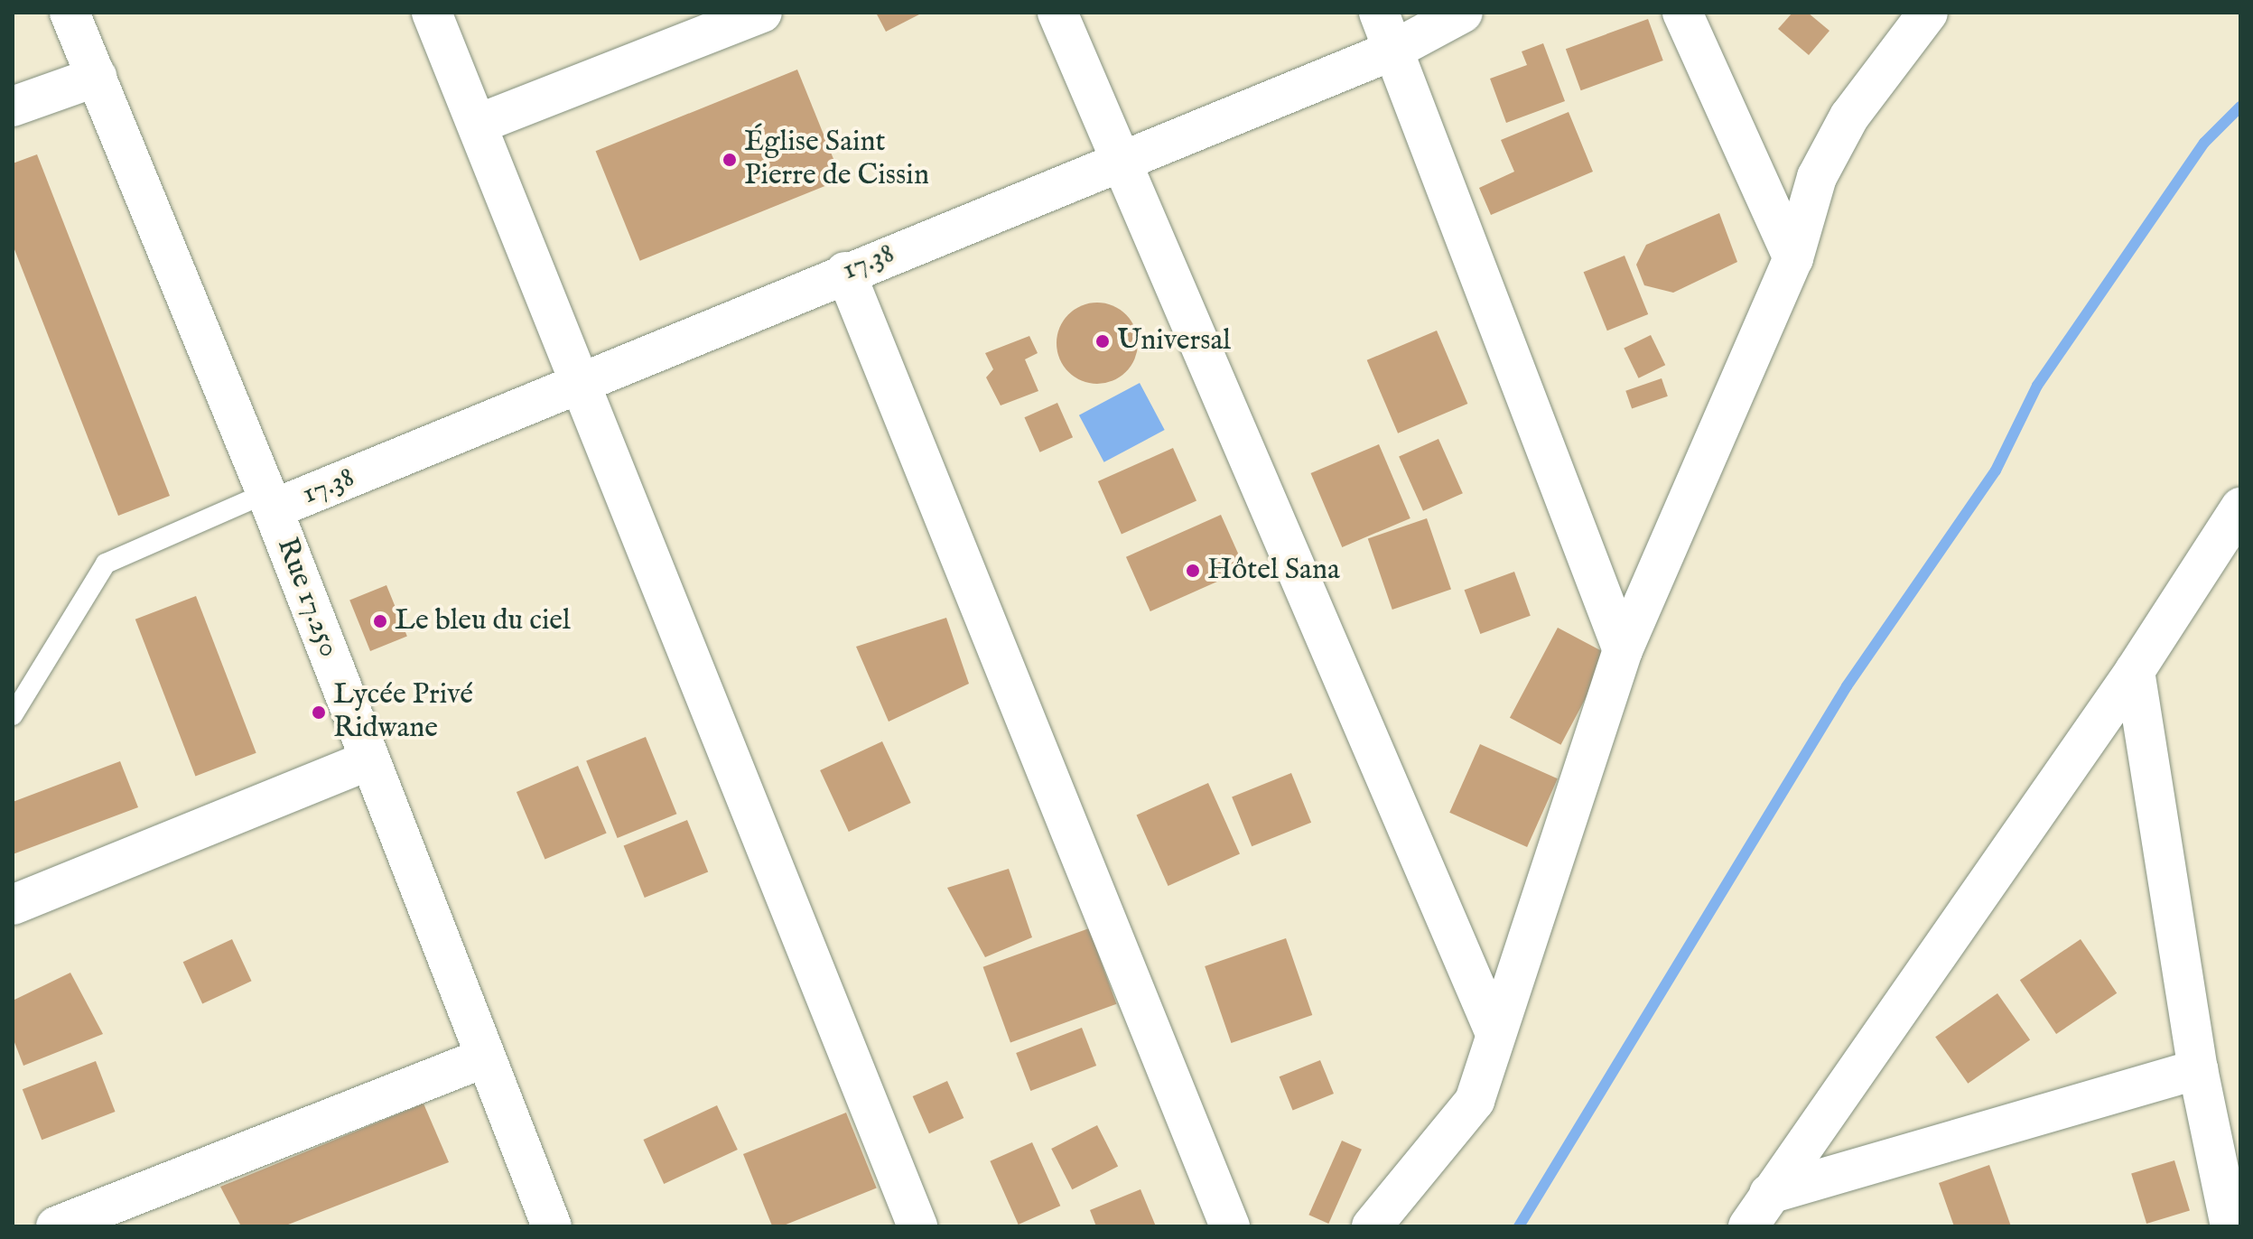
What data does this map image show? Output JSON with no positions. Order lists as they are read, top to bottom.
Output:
{
  "streets": {
    "street": ["17.38", "Rue 17.250"]
  },
  "crossings": [
    ["17.38", "Rue 17.250"]
  ],
  "places": [
    "Église Saint Pierre de Cissin",
    "Universal",
    "Hôtel Sana",
    "Le bleu du ciel",
    "Lycée Privé Ridwane"
  ]
}
